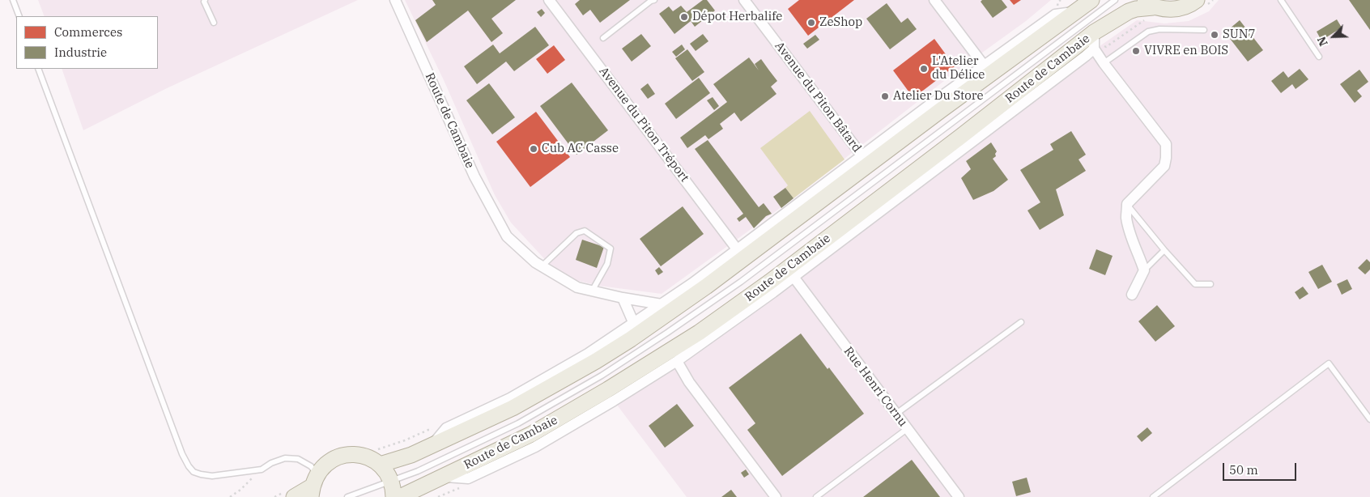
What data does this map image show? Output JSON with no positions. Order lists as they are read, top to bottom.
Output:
{
  "streets": {
    "main road": ["Route de Cambaie"],
    "street": ["Avenue du Piton Bâtard", "Avenue du Piton Tréport", "Rue Henri Cornu"]
  },
  "places": [
    "Dépot Herbalife",
    "ZeShop",
    "SUN7",
    "VIVRE en BOIS",
    "L'Atelier du Délice",
    "Atelier Du Store",
    "Cub AC Casse"
  ],
  "legend": ["Commerces", "Industrie"],
  "scale_bar": "50 m",
  "north": "bottom left"
}
